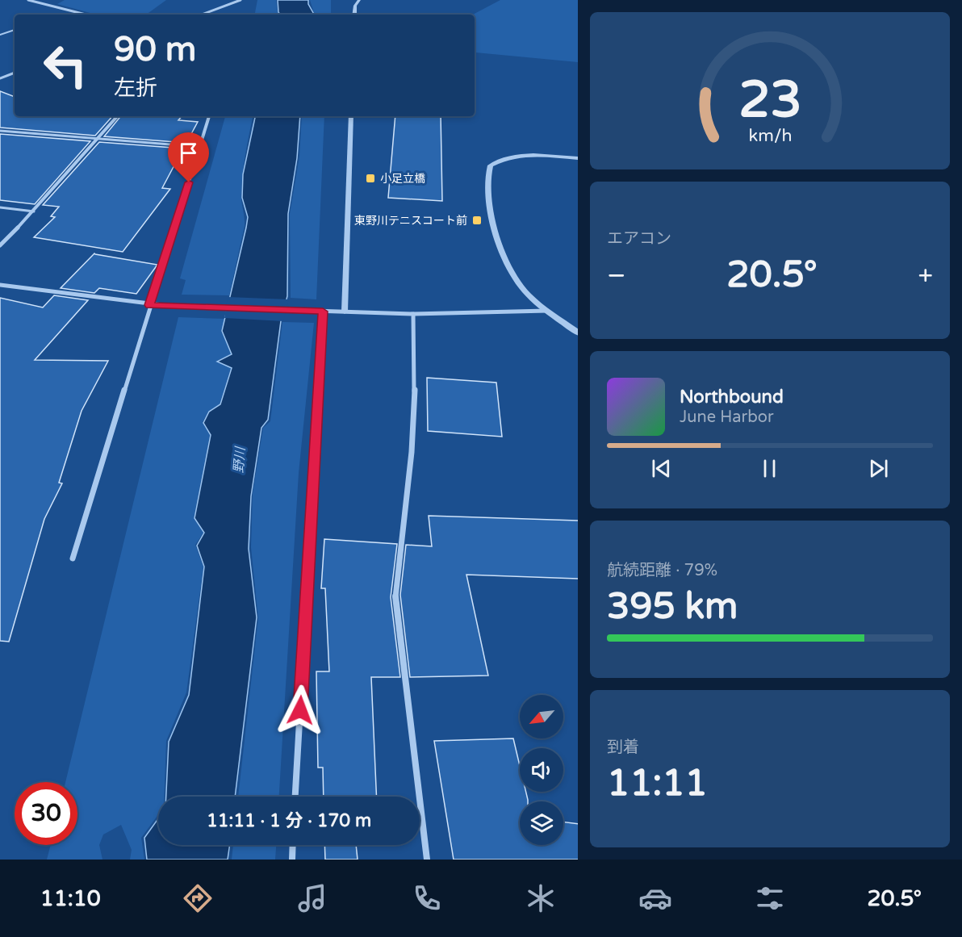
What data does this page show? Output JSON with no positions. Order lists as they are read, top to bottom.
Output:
{
  "water": ["野川"],
  "places": {
    "transit": ["小足立橋", "東野川テニスコート前"]
  },
  "north": "bottom left",
  "page": {
    "turn": ["90 m", "左折"],
    "tile": [
      "エアコン",
      ["航続距離 · 79%", "395 km"],
      ["到着", "11:11"]
    ],
    "heat": ["−", "20.5°", "+"],
    "song": ["Northbound", "June Harbor"],
    "limit": "30",
    "trip": "11:11 · 1 分 · 170 m",
    "tabs": ["11:10", "20.5°"],
    "gauge": ["23", "km/h"]
  }
}
